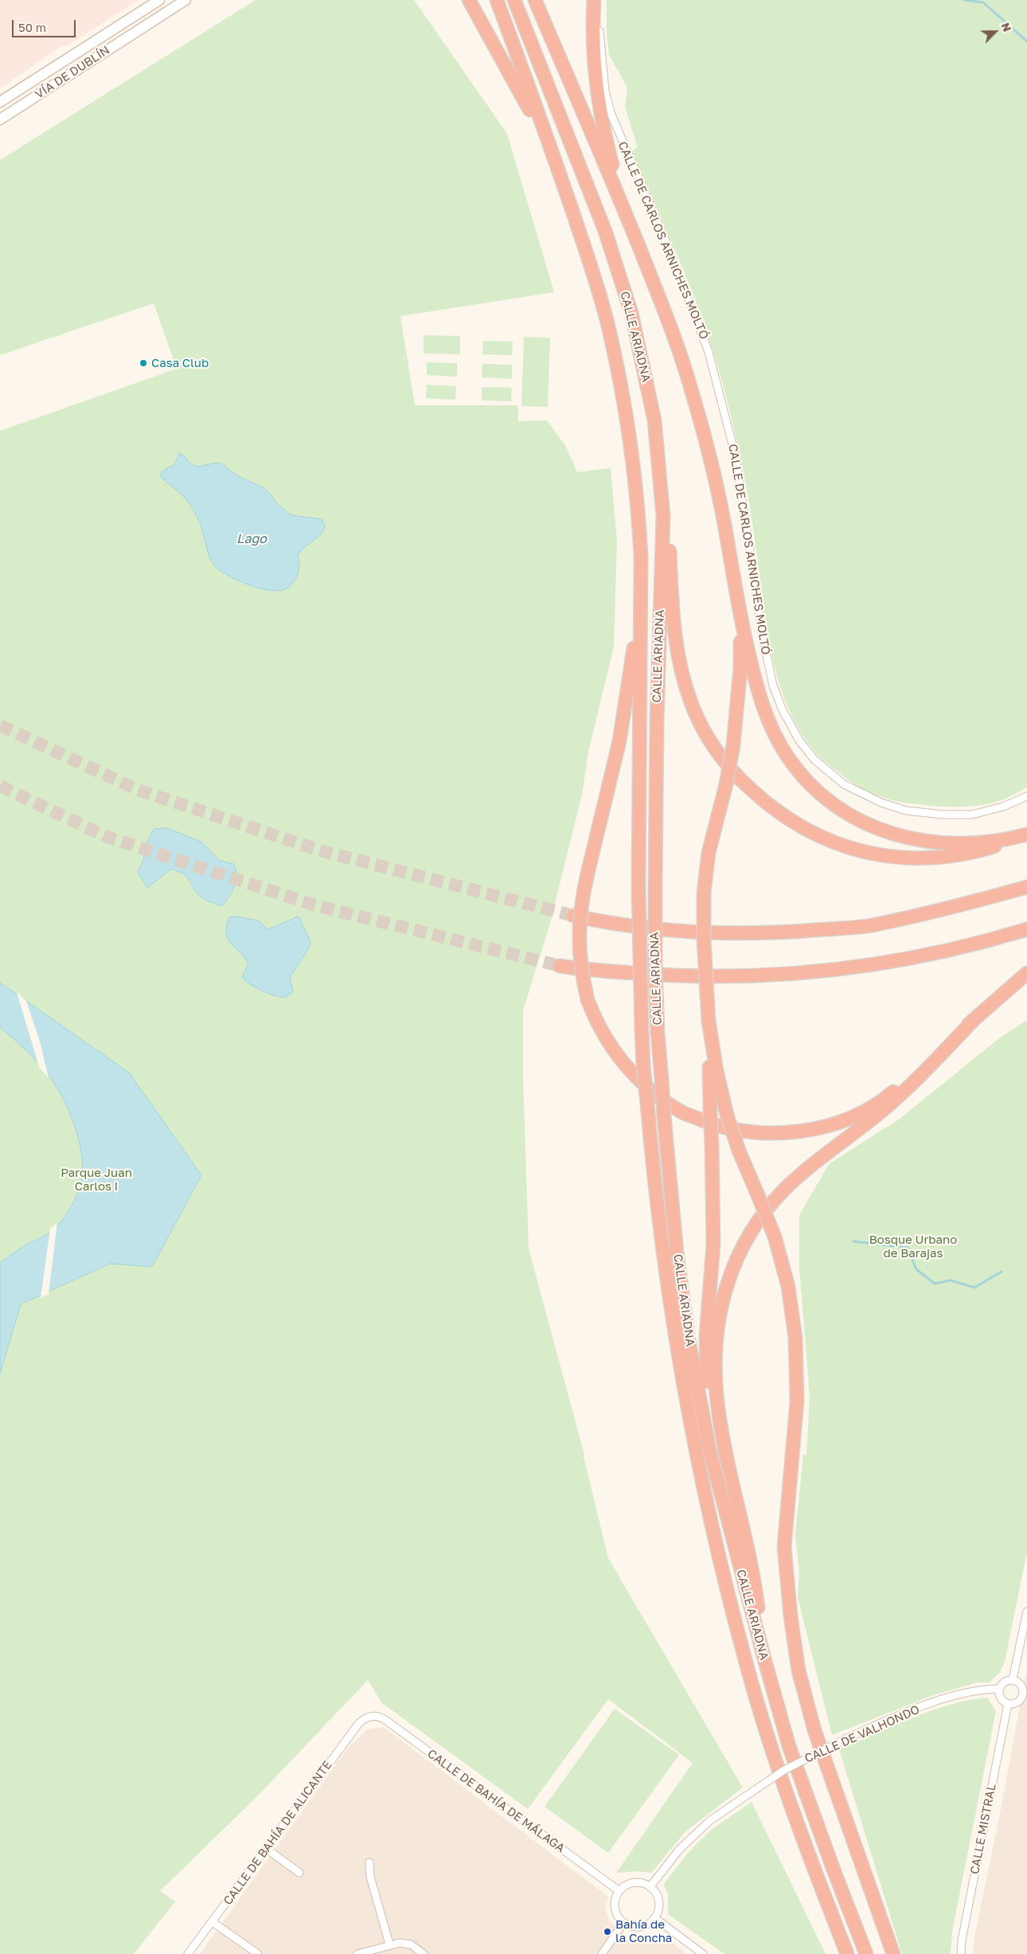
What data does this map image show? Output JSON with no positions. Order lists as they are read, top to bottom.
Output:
{
  "streets": {
    "highway": ["CALLE ARIADNA"],
    "street": [
      "VÍA DE DUBLÍN",
      "CALLE DE CARLOS ARNICHES MOLTÓ",
      "CALLE DE VALHONDO",
      "CALLE DE BAHÍA DE MÁLAGA",
      "CALLE MISTRAL",
      "CALLE DE BAHÍA DE ALICANTE"
    ]
  },
  "crossings": [
    ["CALLE DE VALHONDO", "CALLE DE BAHÍA DE MÁLAGA"],
    ["CALLE DE VALHONDO", "CALLE MISTRAL"],
    ["CALLE DE BAHÍA DE MÁLAGA", "CALLE DE BAHÍA DE ALICANTE"]
  ],
  "water": ["Lago"],
  "parks": ["Parque Juan Carlos I", "Bosque Urbano de Barajas"],
  "places": ["Casa Club", "Bahía de la Concha"],
  "scale_bar": "50 m",
  "north": "top right"
}
